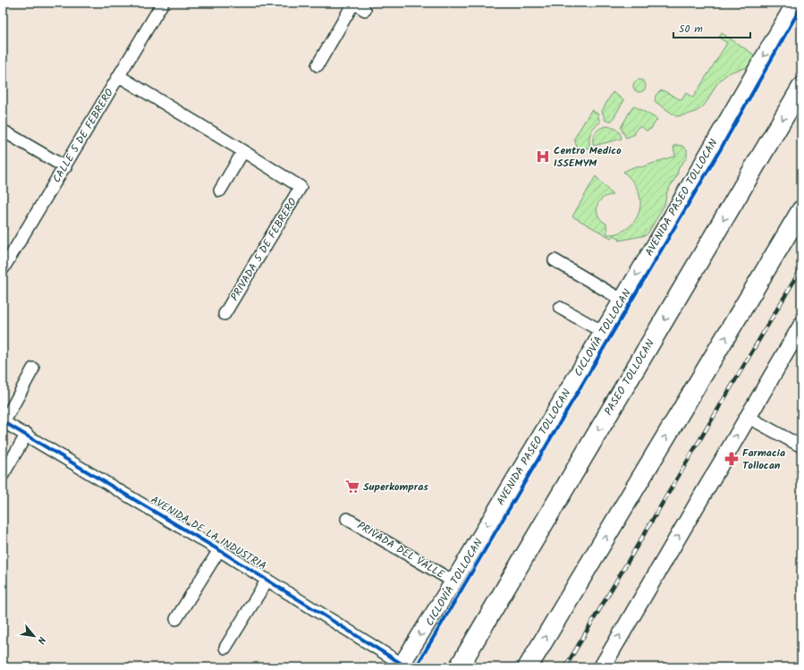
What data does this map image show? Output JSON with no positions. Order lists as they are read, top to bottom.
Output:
{
  "streets": {
    "highway": ["PASEO TOLLOCAN"],
    "main road": ["AVENIDA PASEO TOLLOCAN"],
    "street": [
      "CALLE 5 DE FEBRERO",
      "PRIVADA 5 DE FEBRERO",
      "AVENIDA DE LA INDUSTRIA",
      "PRIVADA DEL VALLE"
    ],
    "cycle path": ["CICLOVÍA TOLLOCAN"]
  },
  "crossings": [
    ["CALLE 5 DE FEBRERO", "PRIVADA 5 DE FEBRERO"],
    ["AVENIDA PASEO TOLLOCAN", "AVENIDA DE LA INDUSTRIA"],
    ["AVENIDA PASEO TOLLOCAN", "PRIVADA DEL VALLE"]
  ],
  "one_way": ["AVENIDA PASEO TOLLOCAN"],
  "places": {
    "hospital": ["Centro Medico ISSEMYM"],
    "pharmacy": ["Farmacia Tollocan"],
    "supermarket": ["Superkompras"]
  },
  "scale_bar": "50 m",
  "north": "bottom right"
}
